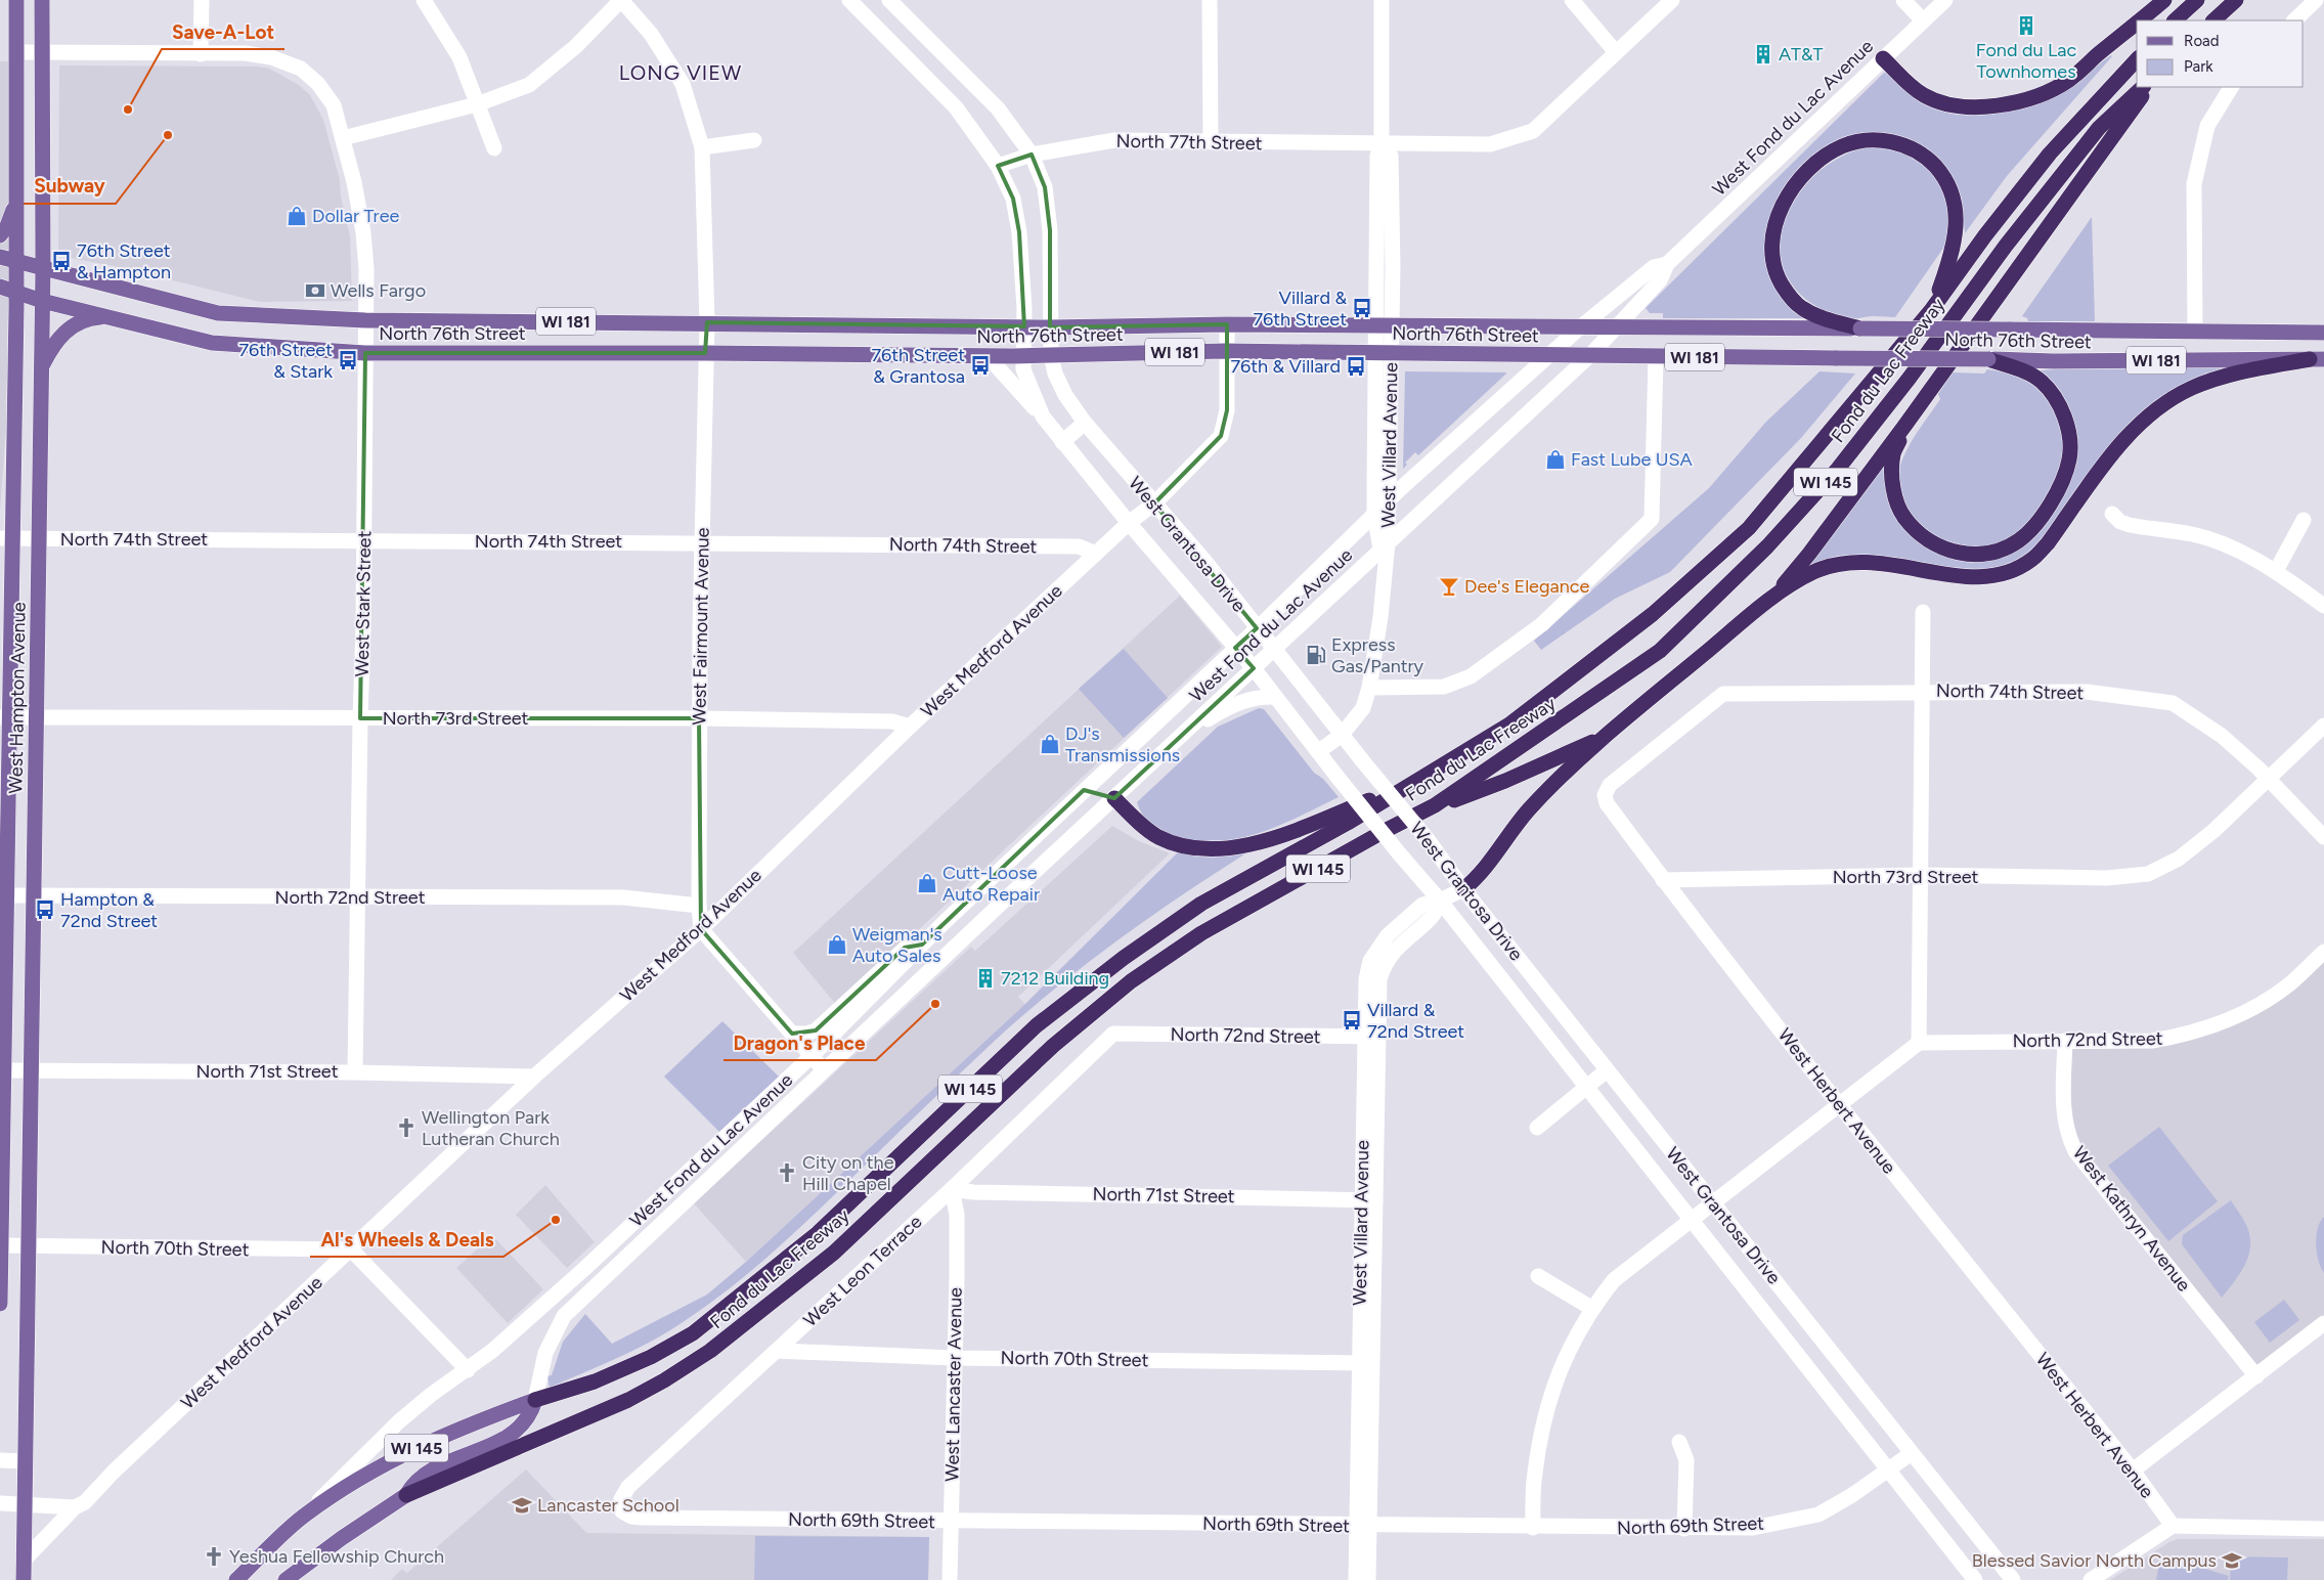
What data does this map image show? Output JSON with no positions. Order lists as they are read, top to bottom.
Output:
{
  "streets": {
    "highway": ["Fond du Lac Freeway", "WI 145"],
    "main road": [
      "West Fond du Lac Avenue",
      "WI 181",
      "North 76th Street",
      "West Hampton Avenue"
    ],
    "street": [
      "North 77th Street",
      "West Villard Avenue",
      "North 74th Street",
      "West Grantosa Drive",
      "West Stark Street",
      "West Fairmount Avenue",
      "West Medford Avenue",
      "North 73rd Street",
      "North 72nd Street",
      "North 71st Street",
      "West Herbert Avenue",
      "West Kathryn Avenue",
      "North 70th Street",
      "West Leon Terrace",
      "West Lancaster Avenue",
      "North 69th Street"
    ]
  },
  "crossings": [
    ["West Fond du Lac Avenue", "North 76th Street"],
    ["West Fond du Lac Avenue", "Fond du Lac Freeway"],
    ["West Fond du Lac Avenue", "West Villard Avenue"],
    ["West Fond du Lac Avenue", "West Grantosa Drive"],
    ["North 77th Street", "West Villard Avenue"],
    ["North 77th Street", "West Grantosa Drive"],
    ["North 76th Street", "West Villard Avenue"],
    ["North 76th Street", "West Grantosa Drive"],
    ["North 76th Street", "West Stark Street"],
    ["North 76th Street", "West Fairmount Avenue"],
    ["North 76th Street", "West Medford Avenue"],
    ["North 76th Street", "West Hampton Avenue"],
    ["Fond du Lac Freeway", "WI 145"],
    ["West Villard Avenue", "West Grantosa Drive"],
    ["West Villard Avenue", "North 72nd Street"],
    ["West Villard Avenue", "North 71st Street"],
    ["West Villard Avenue", "North 70th Street"],
    ["West Villard Avenue", "North 69th Street"],
    ["North 74th Street", "West Stark Street"],
    ["North 74th Street", "West Fairmount Avenue"],
    ["North 74th Street", "West Medford Avenue"],
    ["North 74th Street", "West Hampton Avenue"],
    ["North 74th Street", "North 73rd Street"],
    ["North 74th Street", "West Herbert Avenue"],
    ["West Grantosa Drive", "West Medford Avenue"],
    ["West Grantosa Drive", "North 69th Street"],
    ["West Stark Street", "North 73rd Street"],
    ["West Stark Street", "North 72nd Street"],
    ["West Stark Street", "North 71st Street"],
    ["West Fairmount Avenue", "West Medford Avenue"],
    ["West Fairmount Avenue", "North 73rd Street"],
    ["West Fairmount Avenue", "North 72nd Street"],
    ["West Medford Avenue", "West Hampton Avenue"],
    ["West Medford Avenue", "North 73rd Street"],
    ["West Medford Avenue", "North 71st Street"],
    ["West Medford Avenue", "North 70th Street"],
    ["West Hampton Avenue", "North 73rd Street"],
    ["West Hampton Avenue", "North 72nd Street"],
    ["West Hampton Avenue", "North 71st Street"],
    ["West Hampton Avenue", "North 70th Street"],
    ["North 73rd Street", "West Herbert Avenue"],
    ["North 72nd Street", "West Kathryn Avenue"],
    ["North 72nd Street", "West Leon Terrace"],
    ["North 71st Street", "West Leon Terrace"],
    ["North 71st Street", "West Lancaster Avenue"],
    ["North 70th Street", "West Leon Terrace"],
    ["North 70th Street", "West Lancaster Avenue"],
    ["West Leon Terrace", "West Lancaster Avenue"],
    ["West Leon Terrace", "North 69th Street"],
    ["West Lancaster Avenue", "North 69th Street"]
  ],
  "districts": ["LONG VIEW"],
  "places": {
    "building": ["Fond du Lac Townhomes", "AT&T", "7212 Building"],
    "other": [
      "Save-A-Lot",
      "Subway",
      "Dragon's Place",
      "Al's Wheels & Deals"
    ],
    "shop": [
      "Dollar Tree",
      "Fast Lube USA",
      "DJ's Transmissions",
      "Cutt-Loose Auto Repair",
      "Weigman's Auto Sales"
    ],
    "bus stop": [
      "76th Street & Hampton",
      "Villard & 76th Street",
      "76th Street & Stark",
      "76th Street & Grantosa",
      "76th & Villard",
      "Hampton & 72nd Street",
      "Villard & 72nd Street"
    ],
    "bank": ["Wells Fargo"],
    "bar": ["Dee's Elegance"],
    "fuel station": ["Express Gas/Pantry"],
    "church": ["Wellington Park Lutheran Church", "City on the Hill Chapel", "Yeshua Fellowship Church"],
    "school or university": ["Lancaster School", "Blessed Savior North Campus"]
  },
  "legend": ["Road", "Park"]
}
